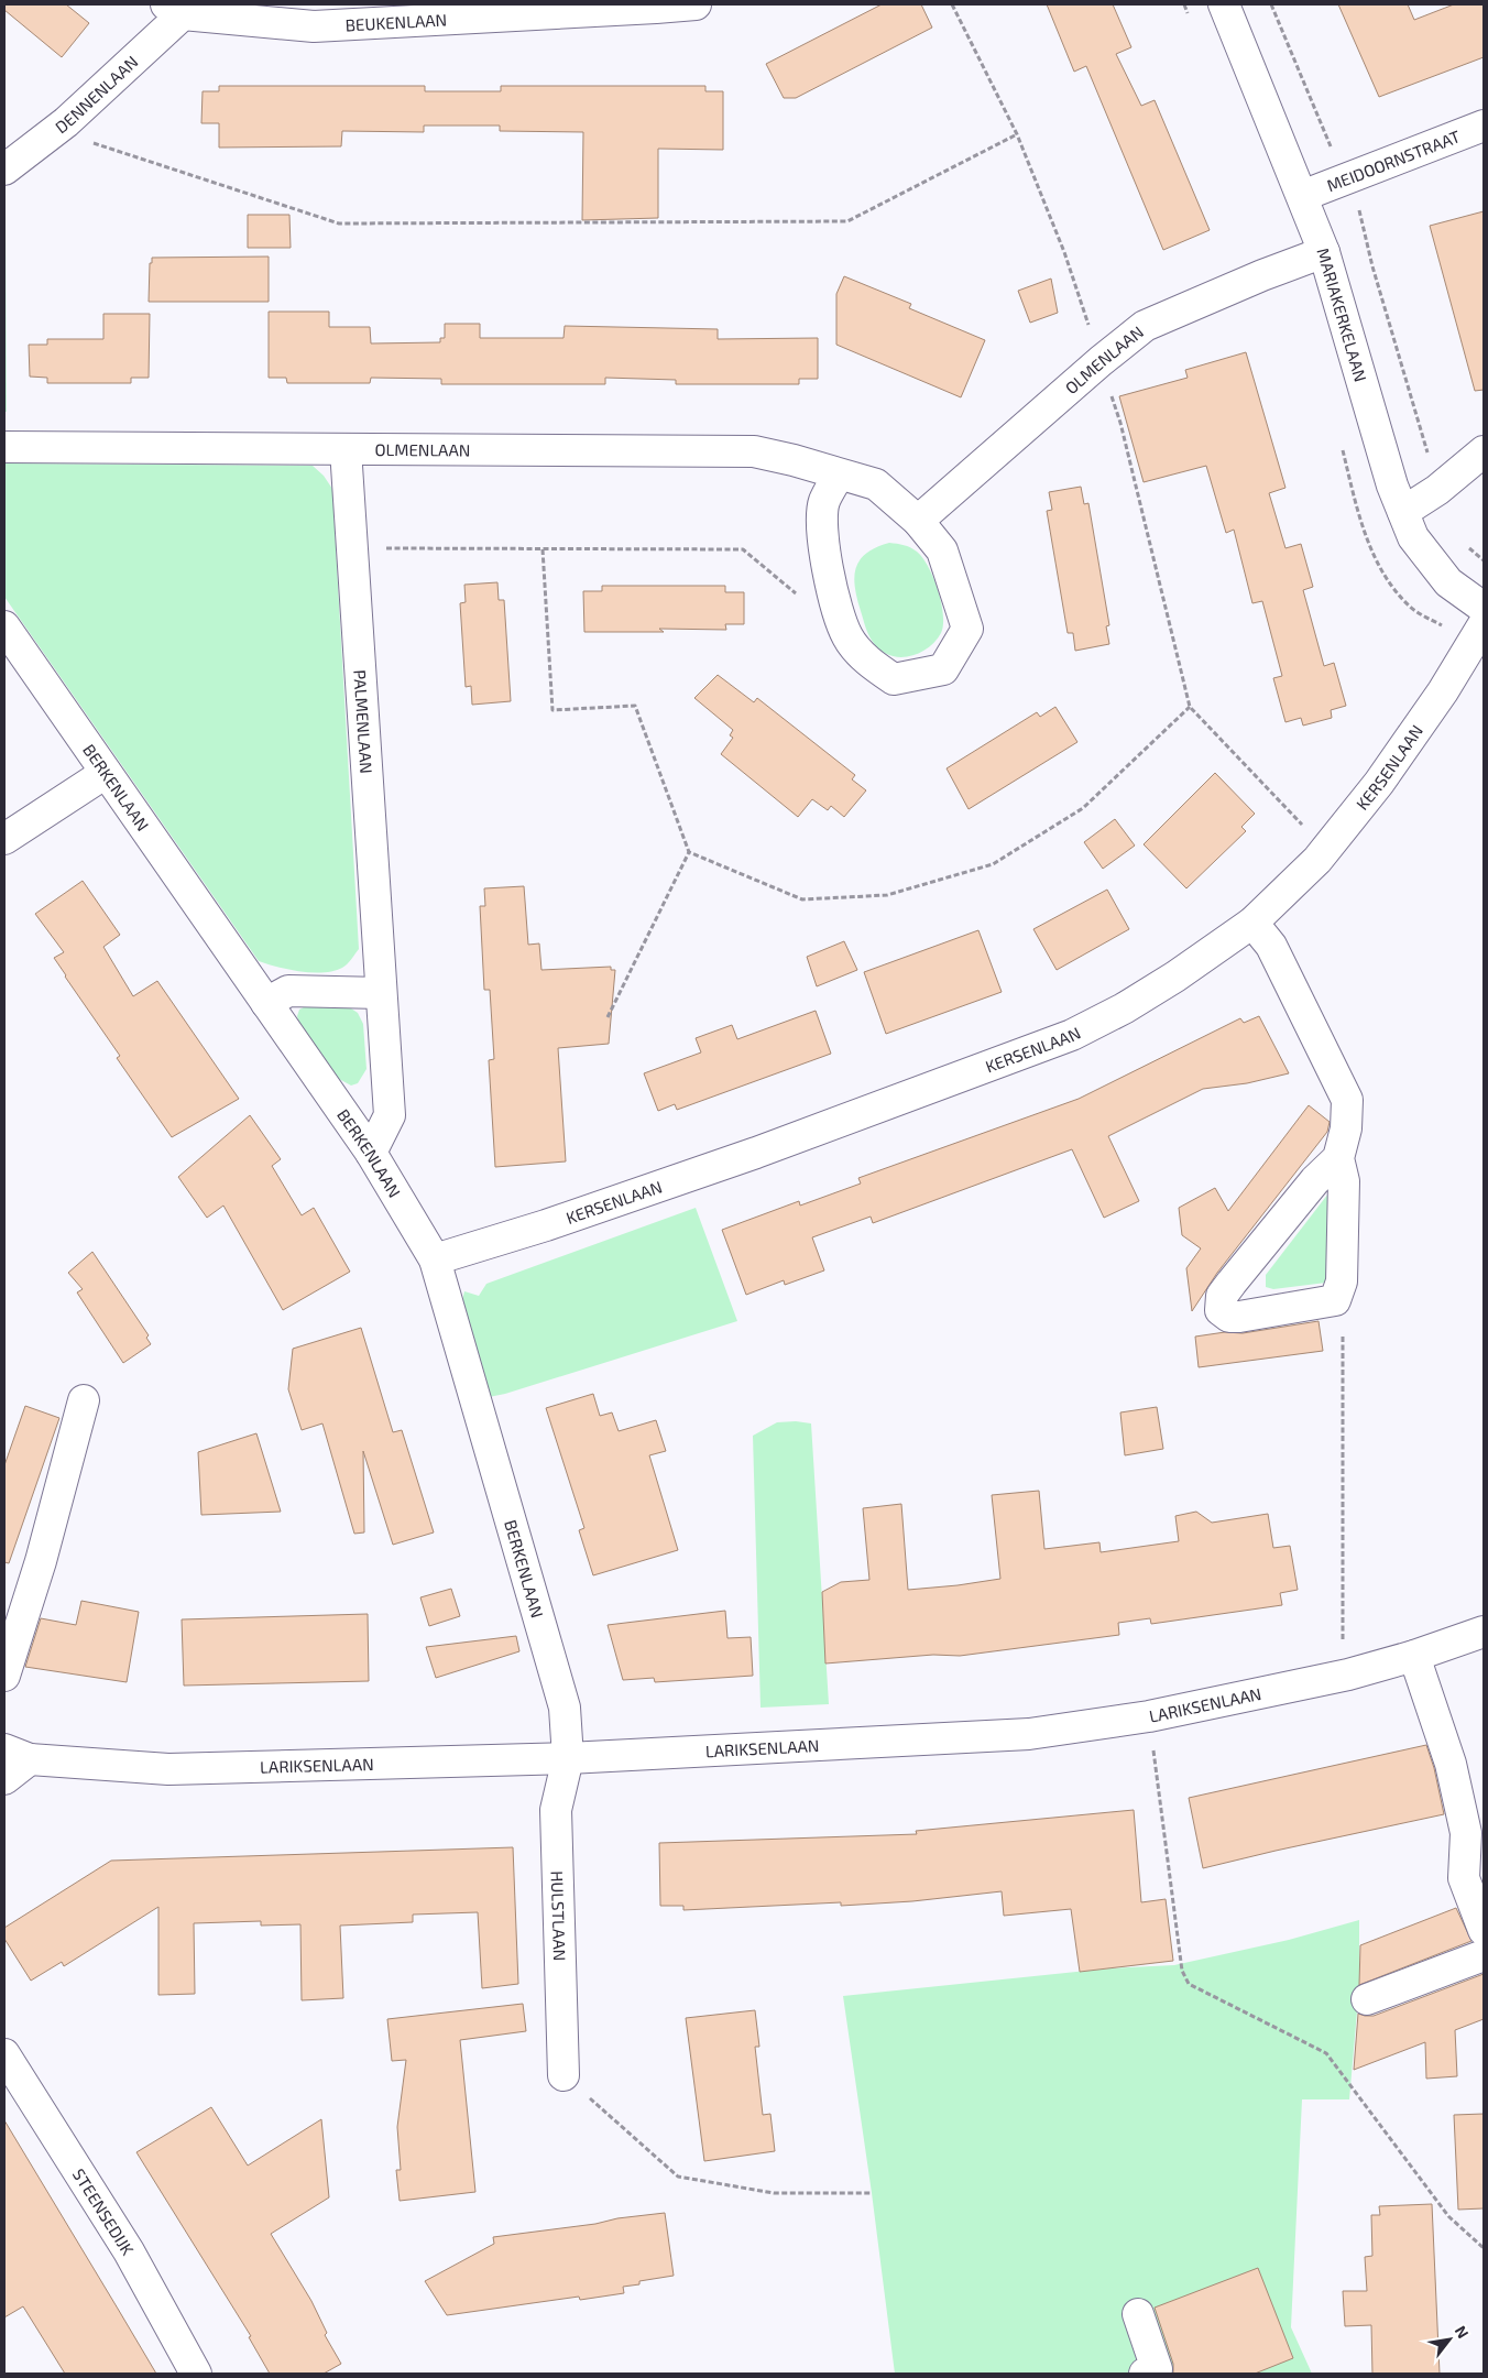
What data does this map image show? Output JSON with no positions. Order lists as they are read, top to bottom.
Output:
{
  "streets": {
    "street": [
      "BEUKENLAAN",
      "DENNENLAAN",
      "MEIDOORNSTRAAT",
      "MARIAKERKELAAN",
      "OLMENLAAN",
      "PALMENLAAN",
      "KERSENLAAN",
      "BERKENLAAN",
      "LARIKSENLAAN",
      "HULSTLAAN",
      "STEENSEDIJK"
    ]
  },
  "crossings": [
    ["BEUKENLAAN", "DENNENLAAN"],
    ["MEIDOORNSTRAAT", "MARIAKERKELAAN"],
    ["MARIAKERKELAAN", "OLMENLAAN"],
    ["OLMENLAAN", "PALMENLAAN"],
    ["PALMENLAAN", "BERKENLAAN"],
    ["KERSENLAAN", "BERKENLAAN"],
    ["BERKENLAAN", "LARIKSENLAAN"],
    ["BERKENLAAN", "HULSTLAAN"],
    ["LARIKSENLAAN", "HULSTLAAN"]
  ],
  "north": "top right"
}
